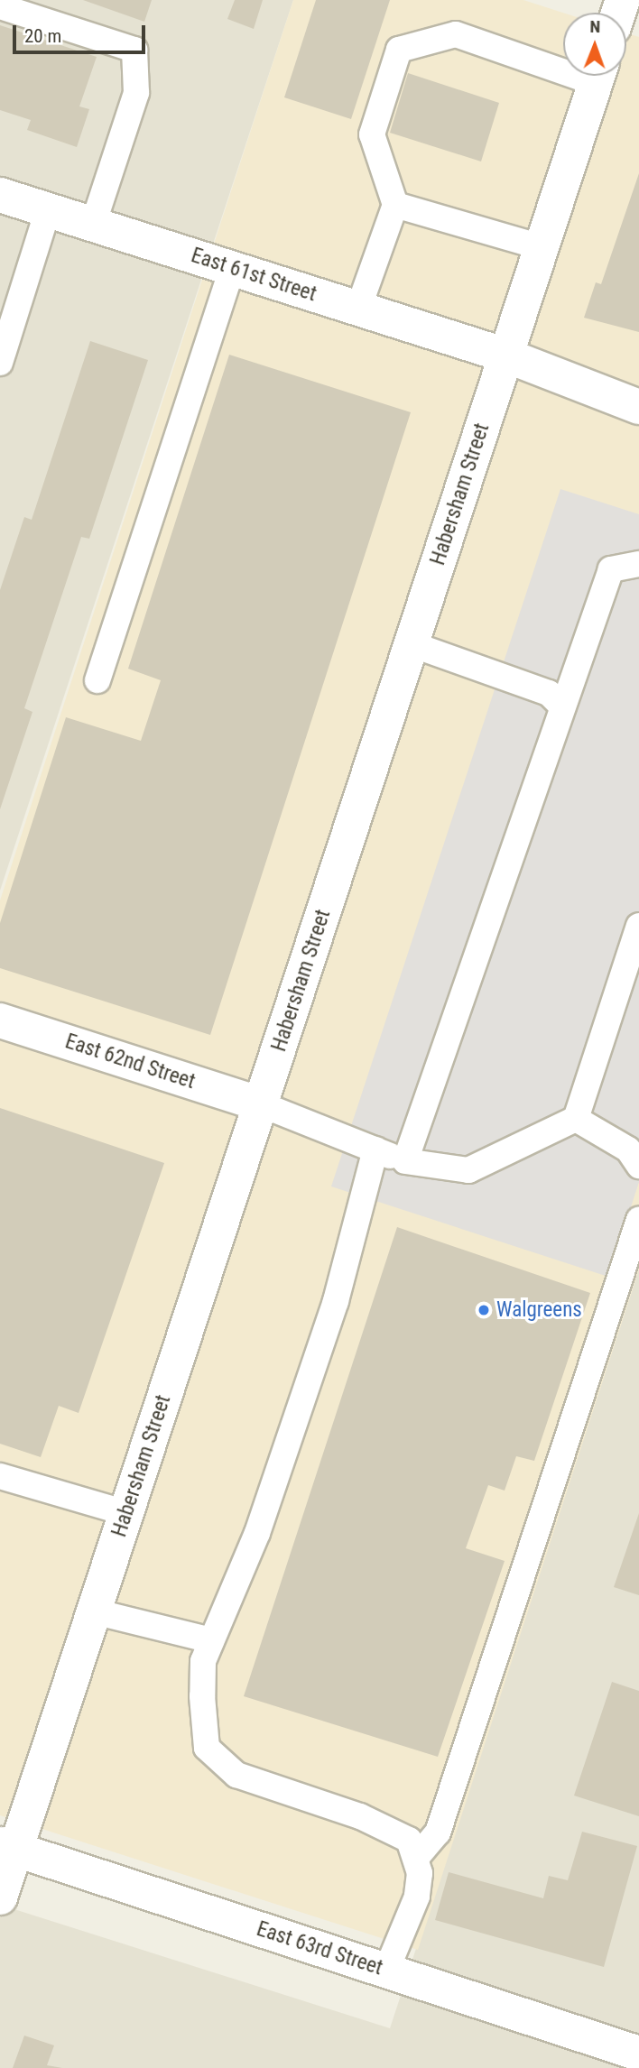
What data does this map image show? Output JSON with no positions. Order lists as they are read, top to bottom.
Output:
{
  "streets": {
    "street": [
      "East 61st Street",
      "Habersham Street",
      "East 62nd Street",
      "East 63rd Street"
    ]
  },
  "crossings": [
    ["East 61st Street", "Habersham Street"],
    ["Habersham Street", "East 62nd Street"],
    ["Habersham Street", "East 63rd Street"]
  ],
  "places": ["Walgreens"],
  "scale_bar": "20 m",
  "north": "top"
}
